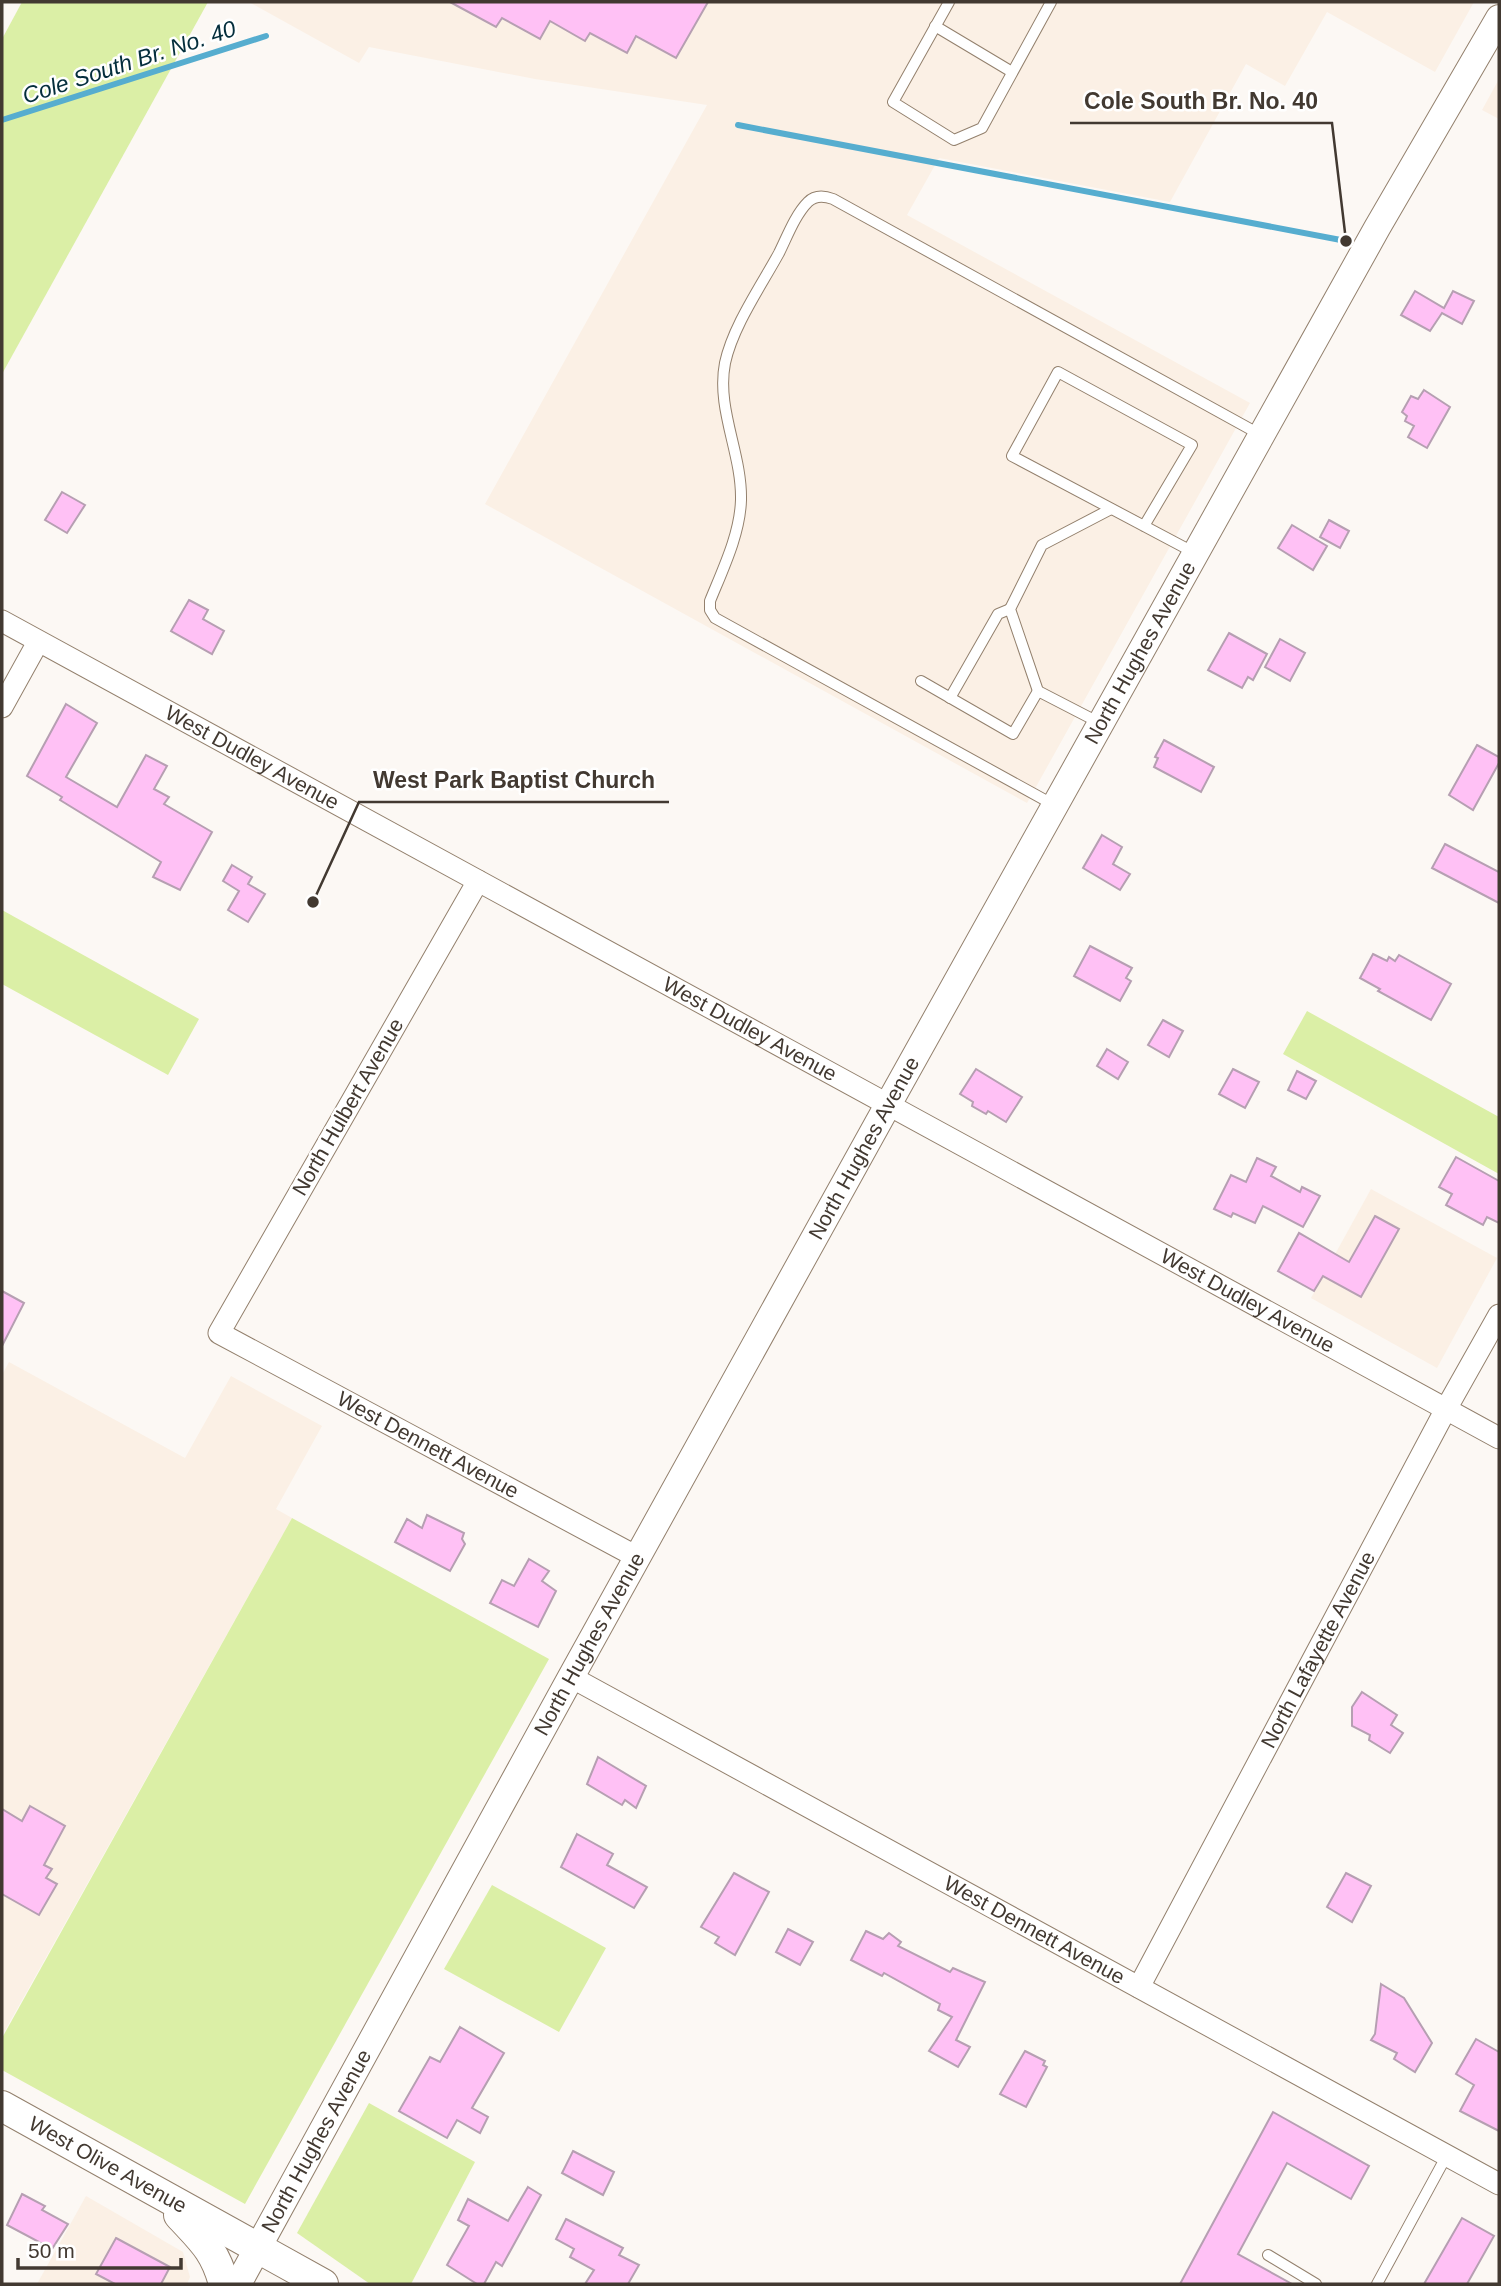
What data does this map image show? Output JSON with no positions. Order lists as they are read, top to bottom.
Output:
{
  "streets": {
    "main road": ["West Olive Avenue"],
    "street": [
      "North Hughes Avenue",
      "West Dudley Avenue",
      "North Hulbert Avenue",
      "West Dennett Avenue",
      "North Lafayette Avenue"
    ]
  },
  "crossings": [
    ["North Hughes Avenue", "West Dudley Avenue"],
    ["North Hughes Avenue", "West Dennett Avenue"],
    ["North Hughes Avenue", "West Olive Avenue"],
    ["West Dudley Avenue", "North Hulbert Avenue"],
    ["West Dudley Avenue", "North Lafayette Avenue"],
    ["North Hulbert Avenue", "West Dennett Avenue"],
    ["West Dennett Avenue", "North Lafayette Avenue"]
  ],
  "water": ["Cole South Br. No. 40"],
  "places": ["Cole South Br. No. 40", "West Park Baptist Church"],
  "scale_bar": "50 m"
}
